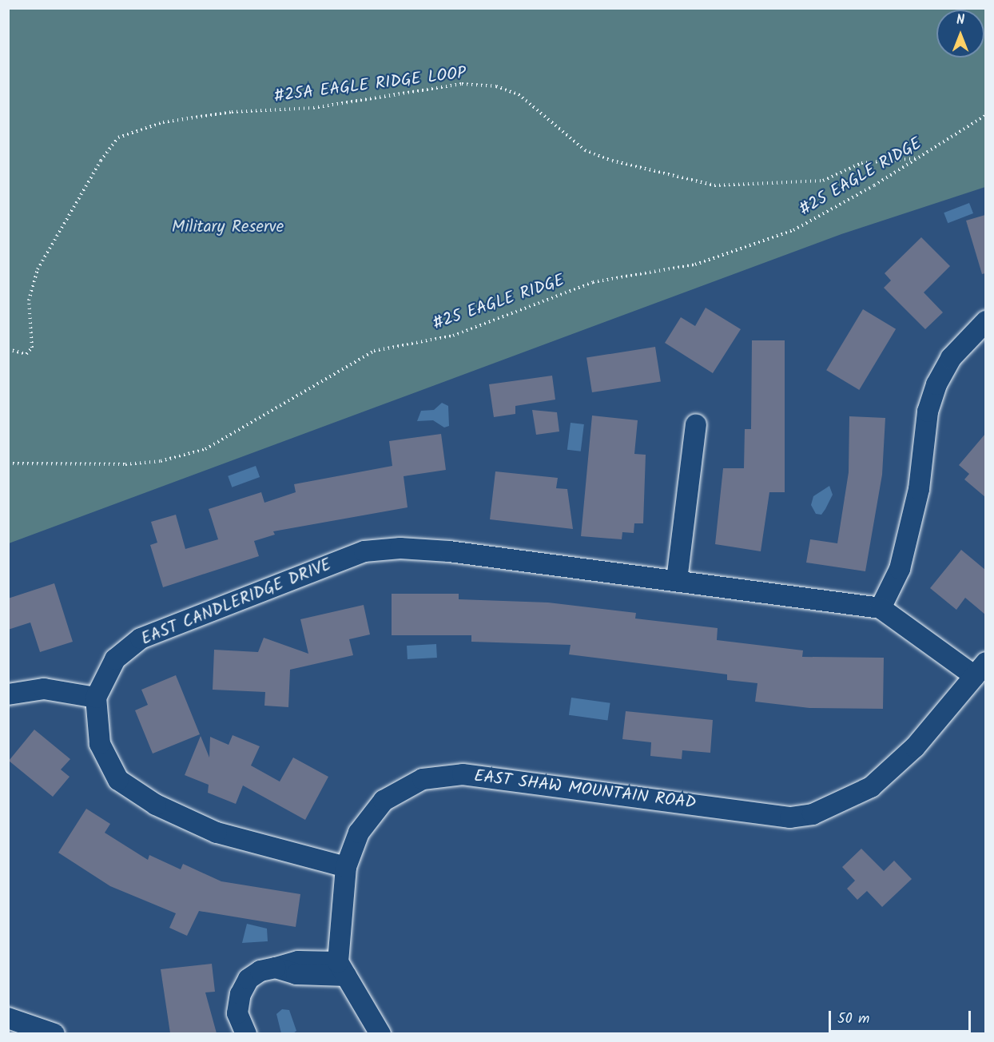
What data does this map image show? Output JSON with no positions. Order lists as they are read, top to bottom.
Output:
{
  "streets": {
    "street": ["EAST CANDLERIDGE DRIVE", "EAST SHAW MOUNTAIN ROAD"],
    "path": ["#25A EAGLE RIDGE LOOP", "#25 EAGLE RIDGE"]
  },
  "crossings": [
    ["#25A EAGLE RIDGE LOOP", "#25 EAGLE RIDGE"],
    ["EAST CANDLERIDGE DRIVE", "EAST SHAW MOUNTAIN ROAD"]
  ],
  "parks": ["Military Reserve"],
  "scale_bar": "50 m",
  "north": "top"
}
